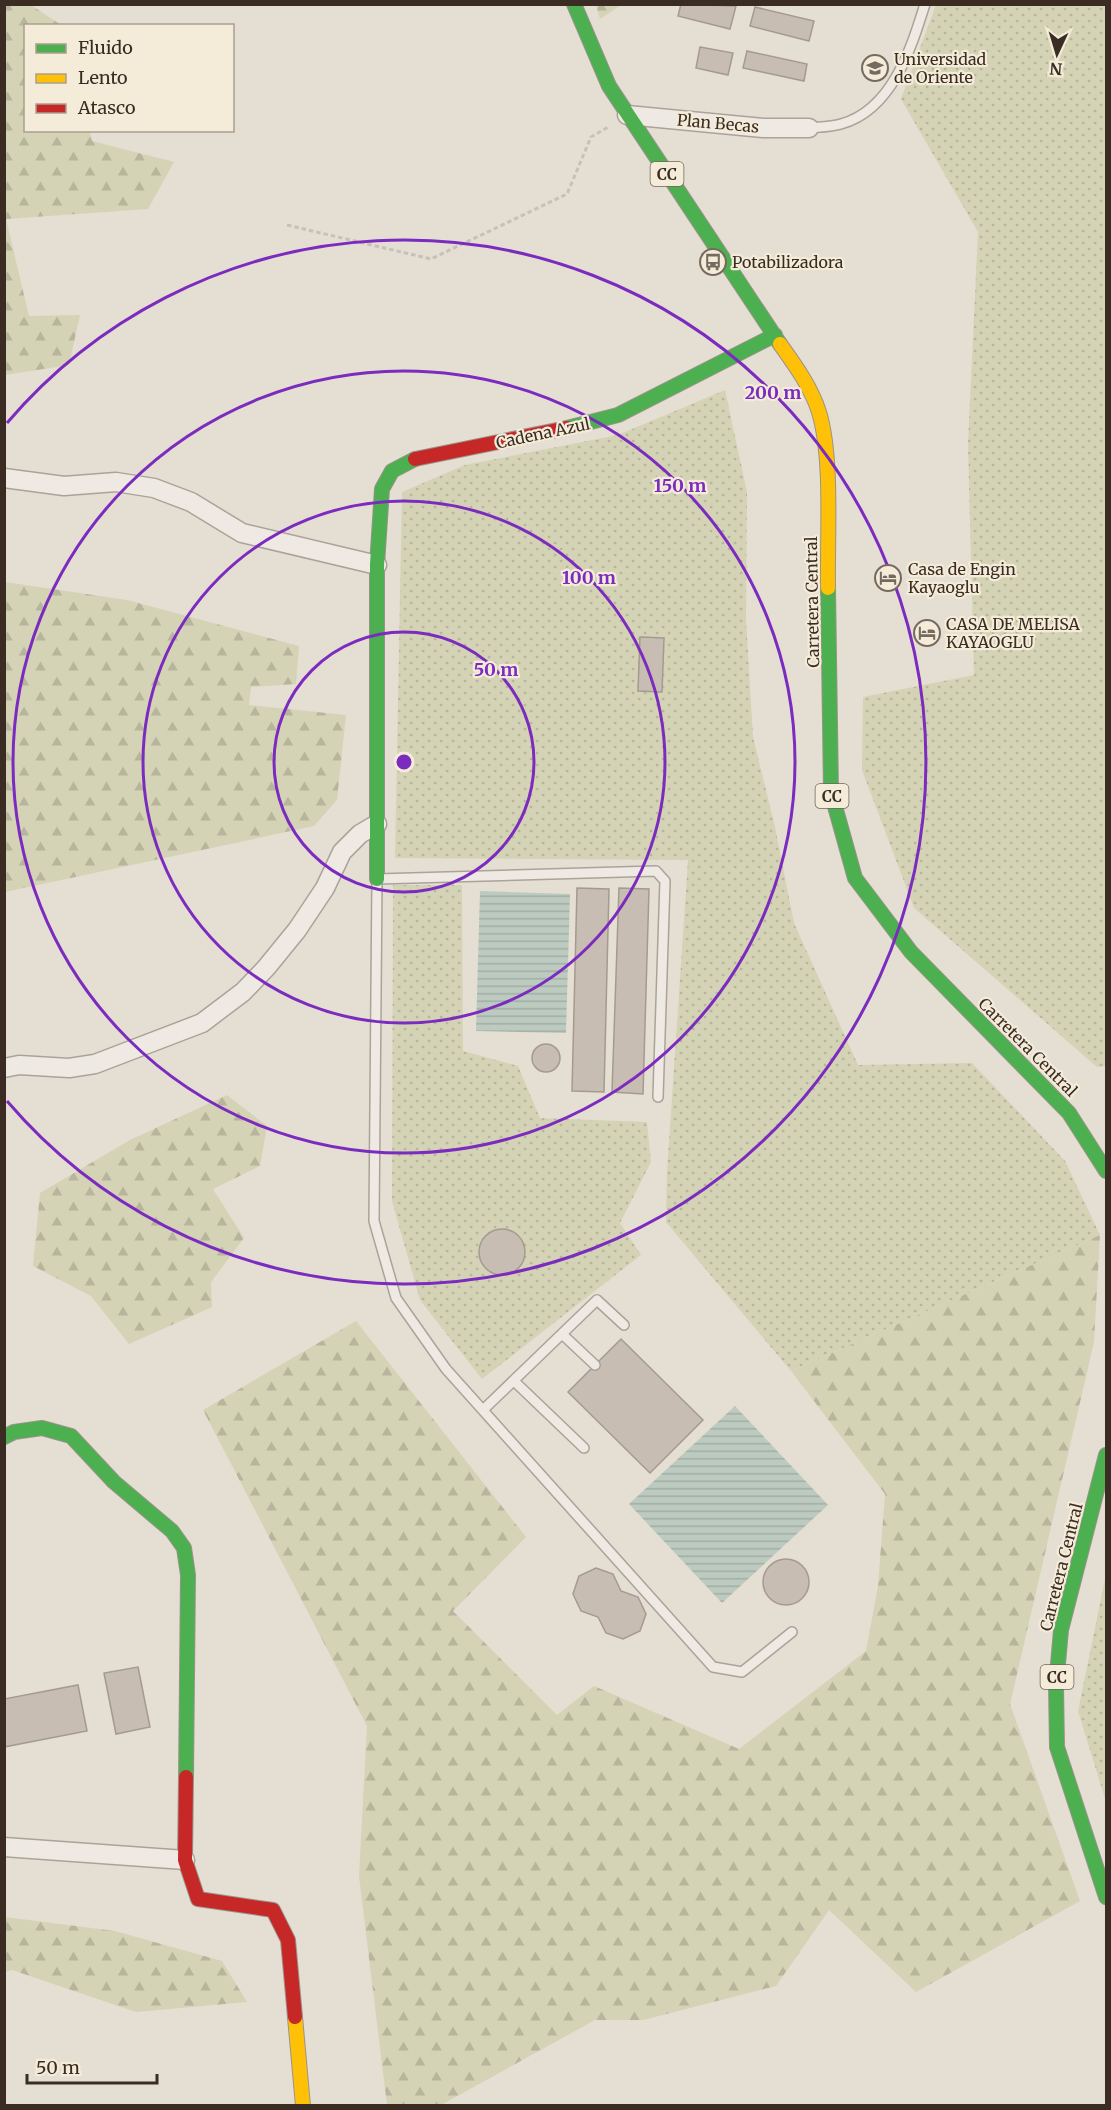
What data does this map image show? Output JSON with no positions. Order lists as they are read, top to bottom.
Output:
{
  "streets": {
    "main road": ["CC", "Cadena Azul", "Carretera Central"],
    "street": ["Plan Becas"]
  },
  "crossings": [
    ["Plan Becas", "Carretera Central"],
    ["Cadena Azul", "Carretera Central"]
  ],
  "places": {
    "school or university": ["Universidad de Oriente"],
    "bus stop": ["Potabilizadora"],
    "hotel": ["Casa de Engin Kayaoglu", "CASA DE MELISA KAYAOGLU"]
  },
  "legend": ["Fluido", "Lento", "Atasco"],
  "scale_bar": "50 m",
  "north": "bottom",
  "rings": [
    "200 m",
    "150 m",
    "100 m",
    "50 m"
  ]
}
